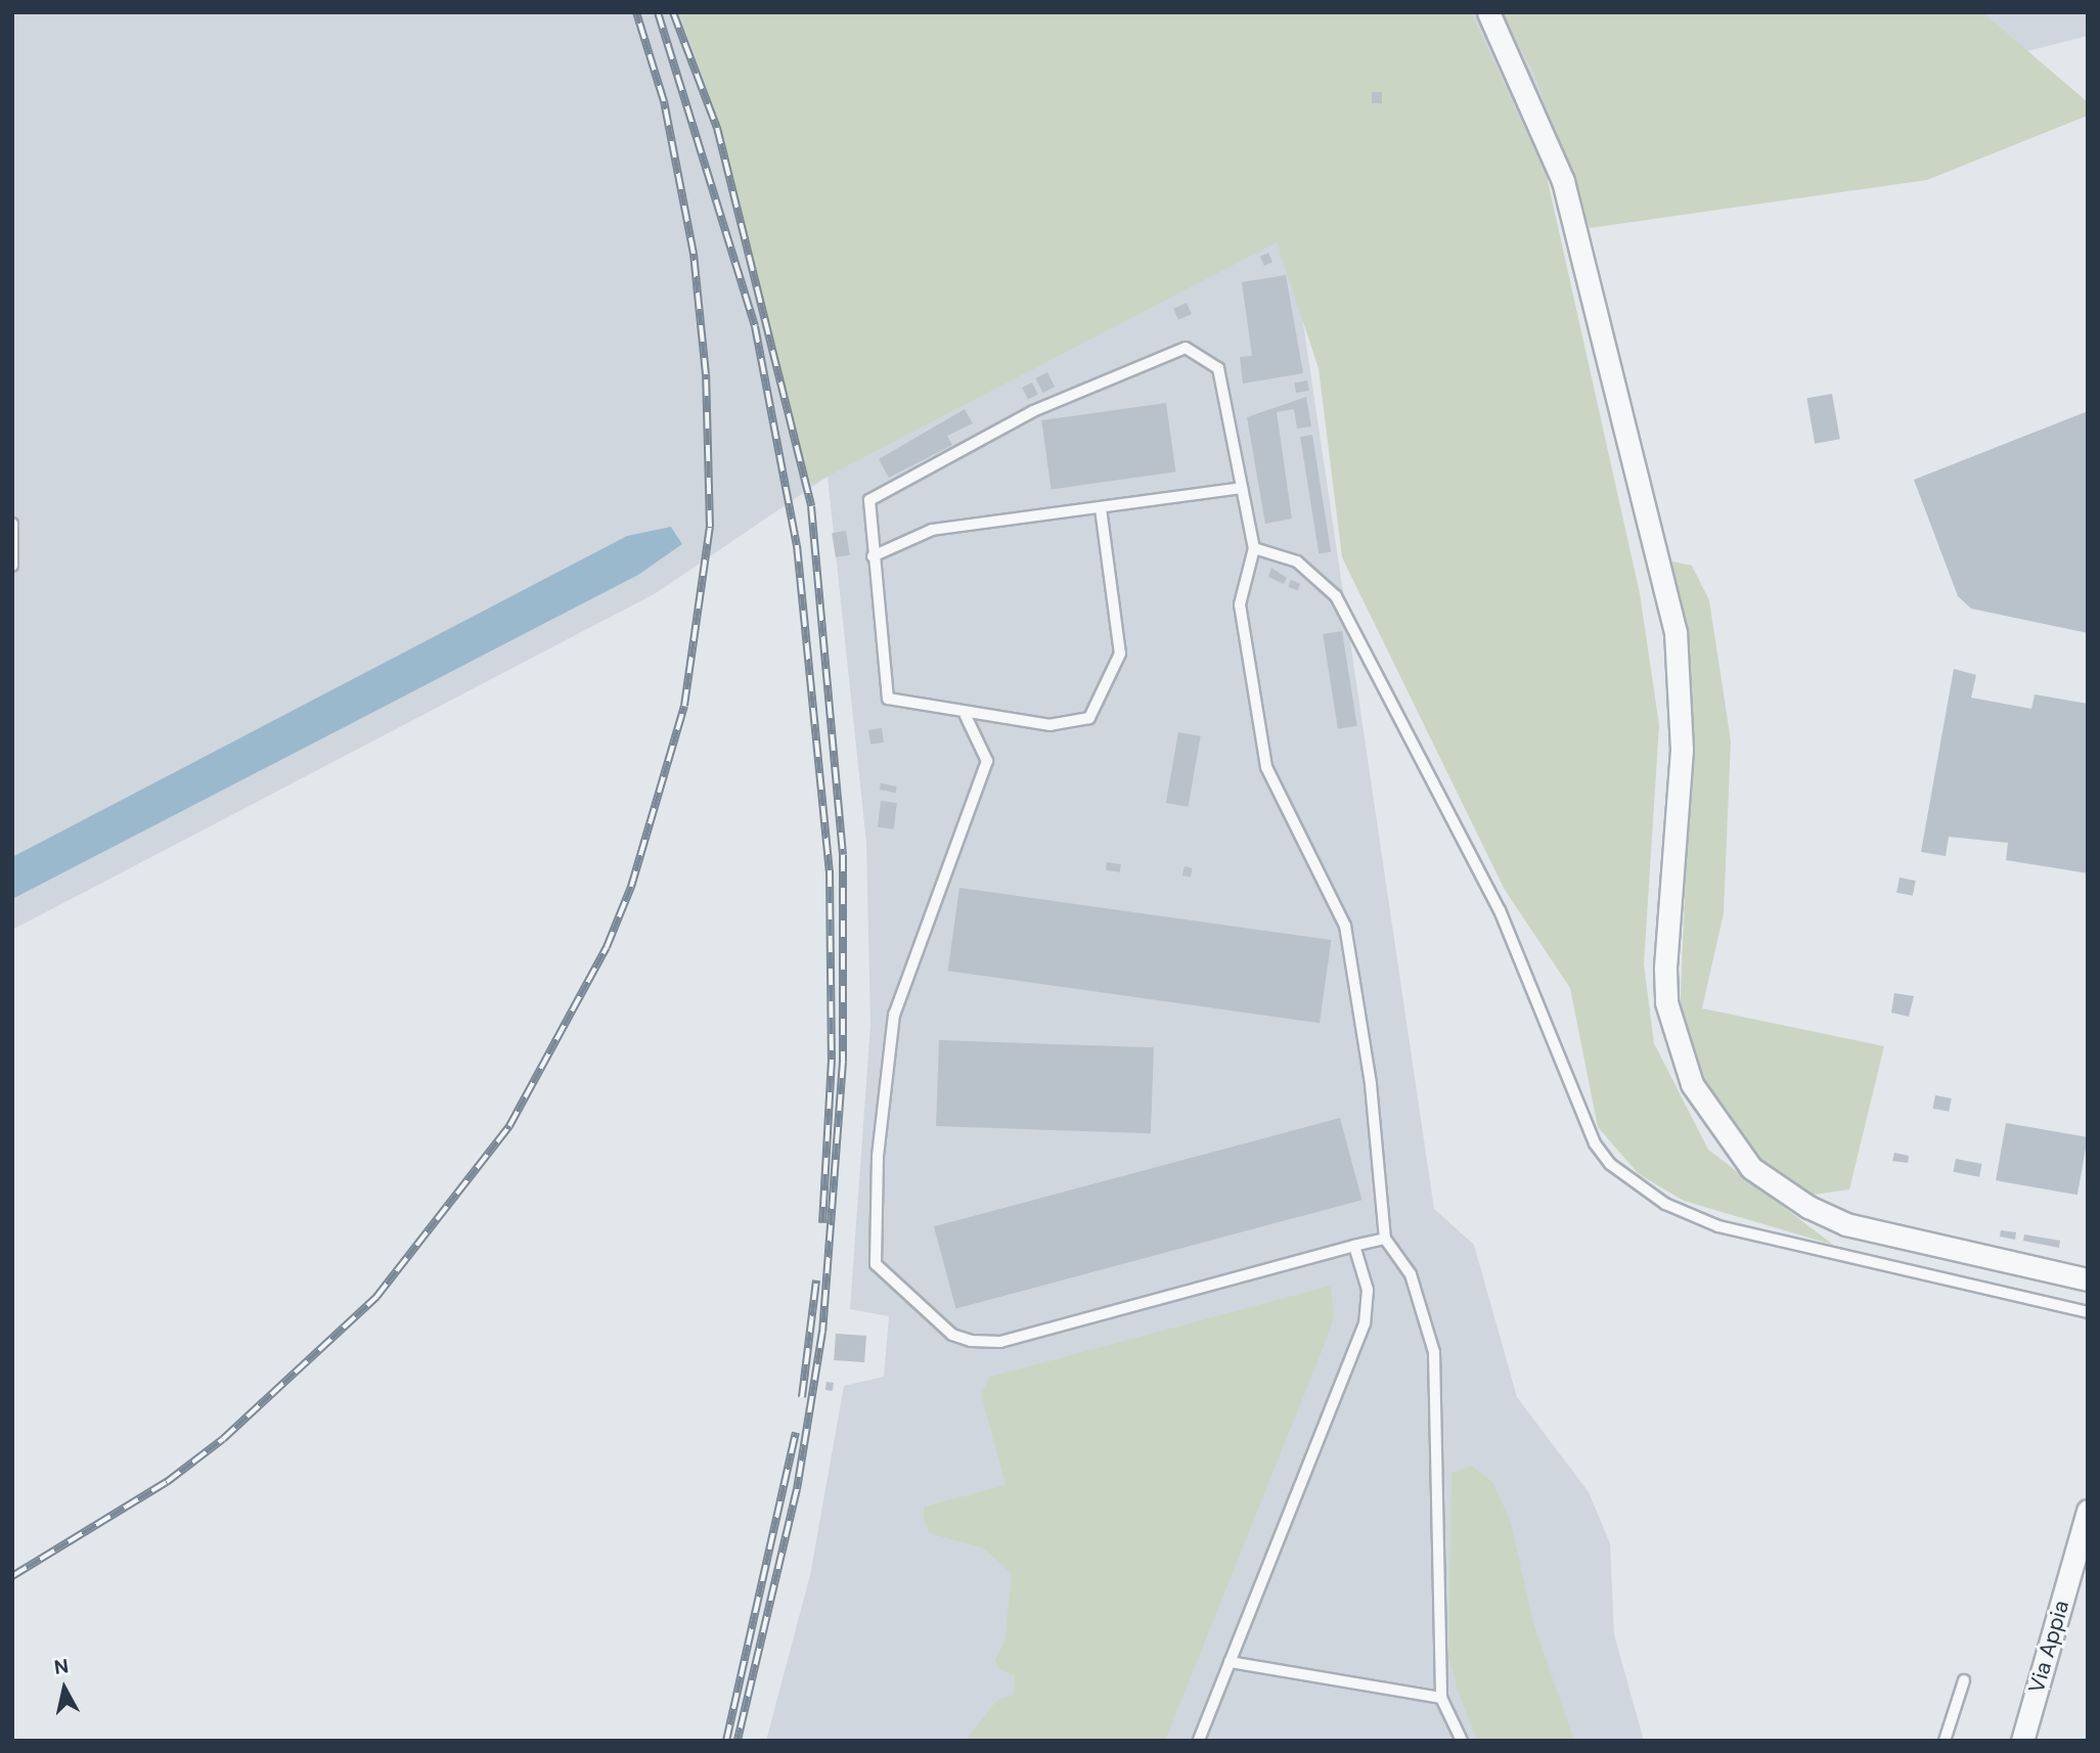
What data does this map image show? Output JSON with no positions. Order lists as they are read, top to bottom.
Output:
{
  "streets": {
    "street": ["Via Appia"]
  },
  "north": "top"
}
